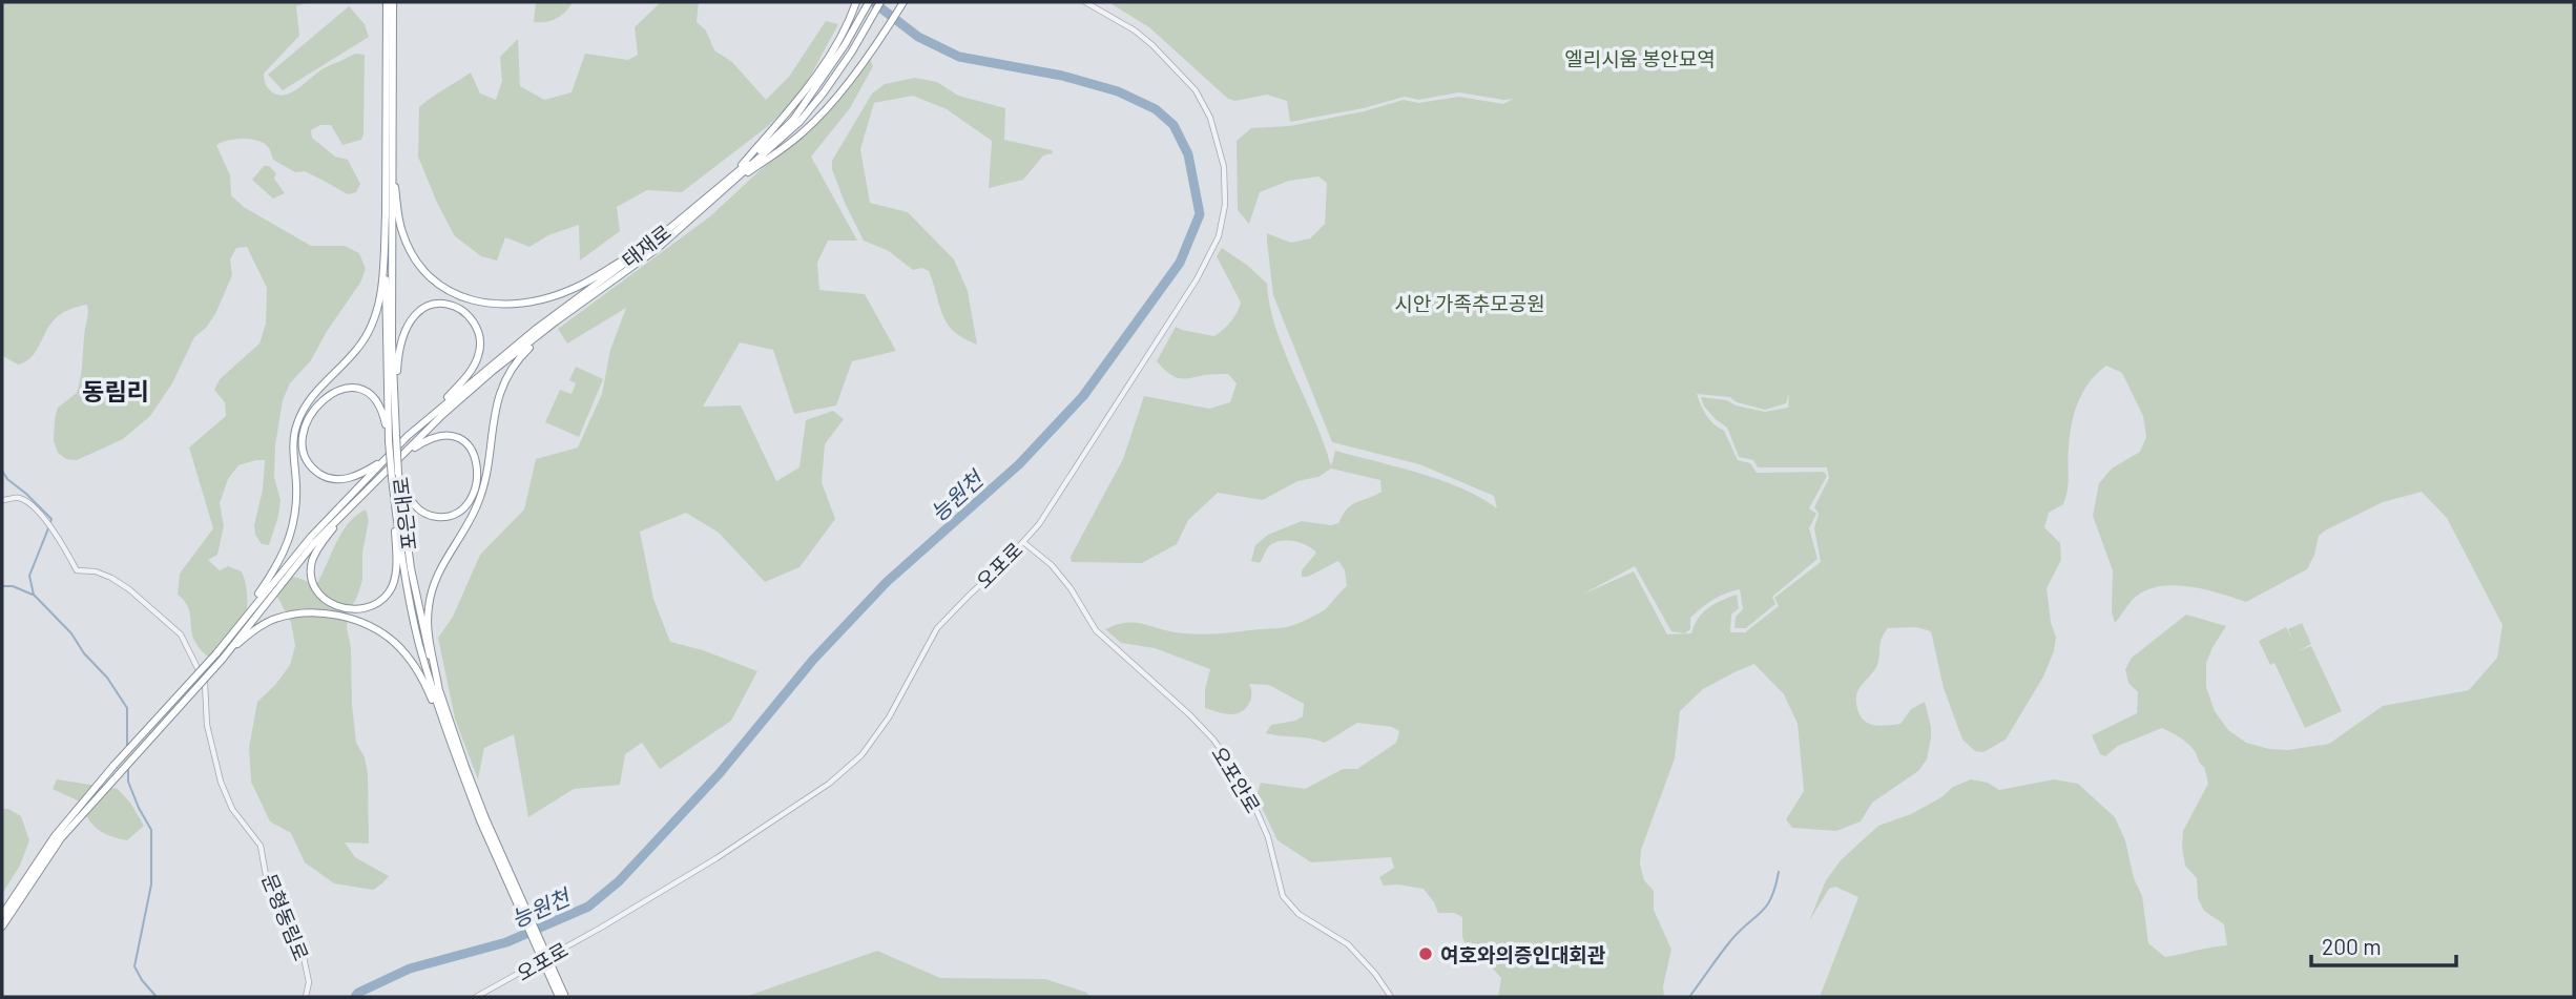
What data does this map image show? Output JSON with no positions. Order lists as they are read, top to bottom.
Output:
{
  "streets": {
    "highway": ["태재로", "포은대로"],
    "street": ["오포로", "오포안로", "문형동림로"]
  },
  "crossings": [
    ["오포로", "오포안로"]
  ],
  "districts": ["동림리"],
  "water": ["능원천"],
  "parks": ["엘리시움 봉안묘역", "시안 가족추모공원"],
  "places": ["여호와의증인대회관"],
  "scale_bar": "200 m"
}
